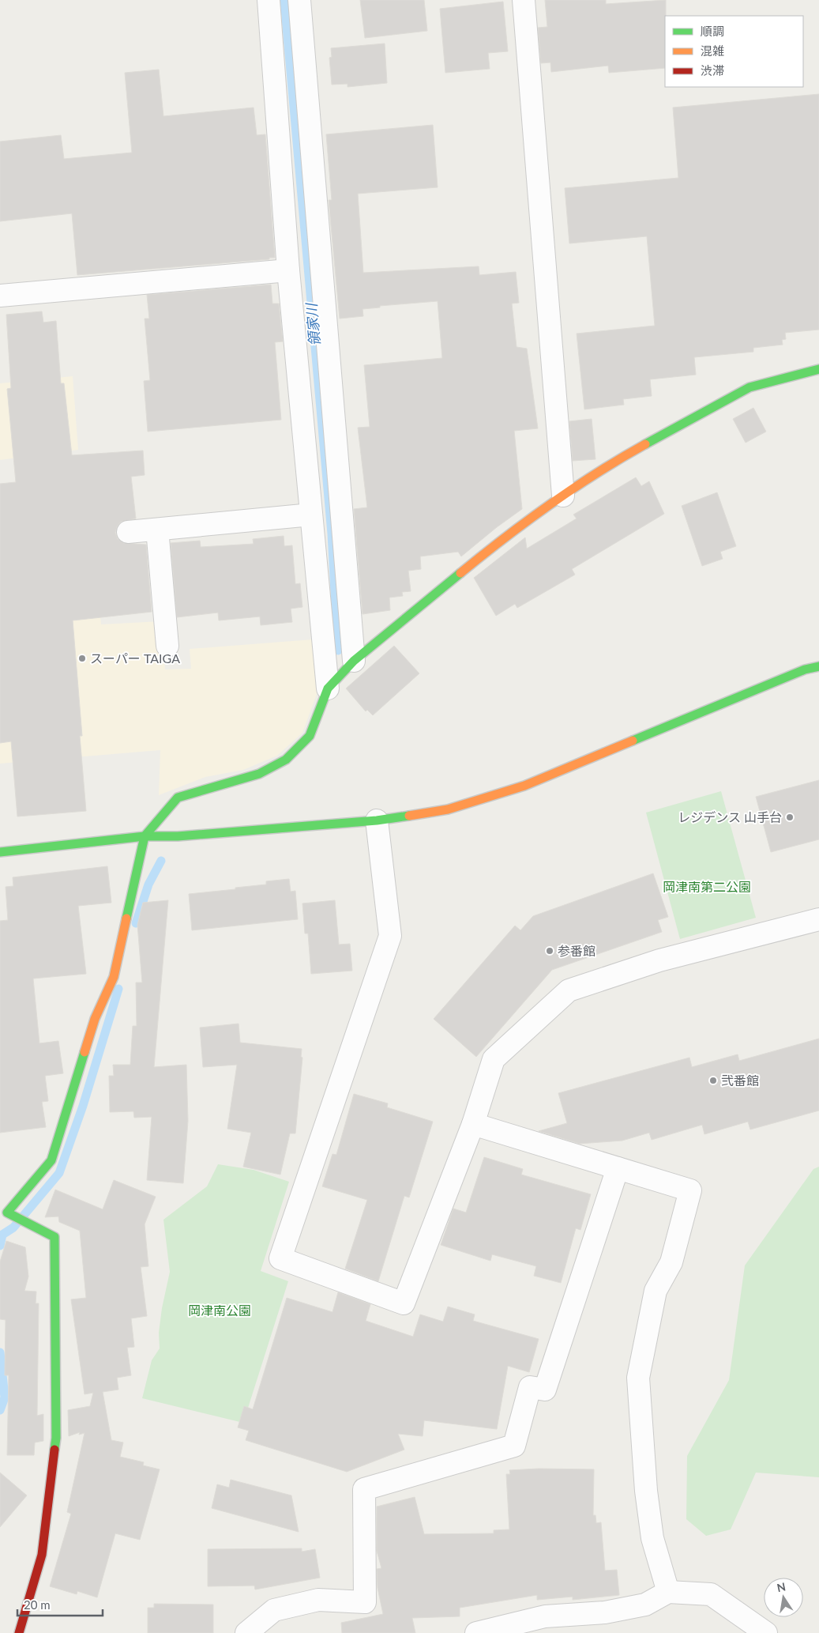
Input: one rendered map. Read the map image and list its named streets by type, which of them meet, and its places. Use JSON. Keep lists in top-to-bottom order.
{
  "water": ["領家川"],
  "parks": ["岡津南第二公園", "岡津南公園"],
  "places": [
    "スーパー TAIGA",
    "レジデンス 山手台",
    "参番館",
    "弐番館"
  ],
  "legend": ["順調", "混雑", "渋滞"],
  "scale_bar": "20 m",
  "north": "top"
}
